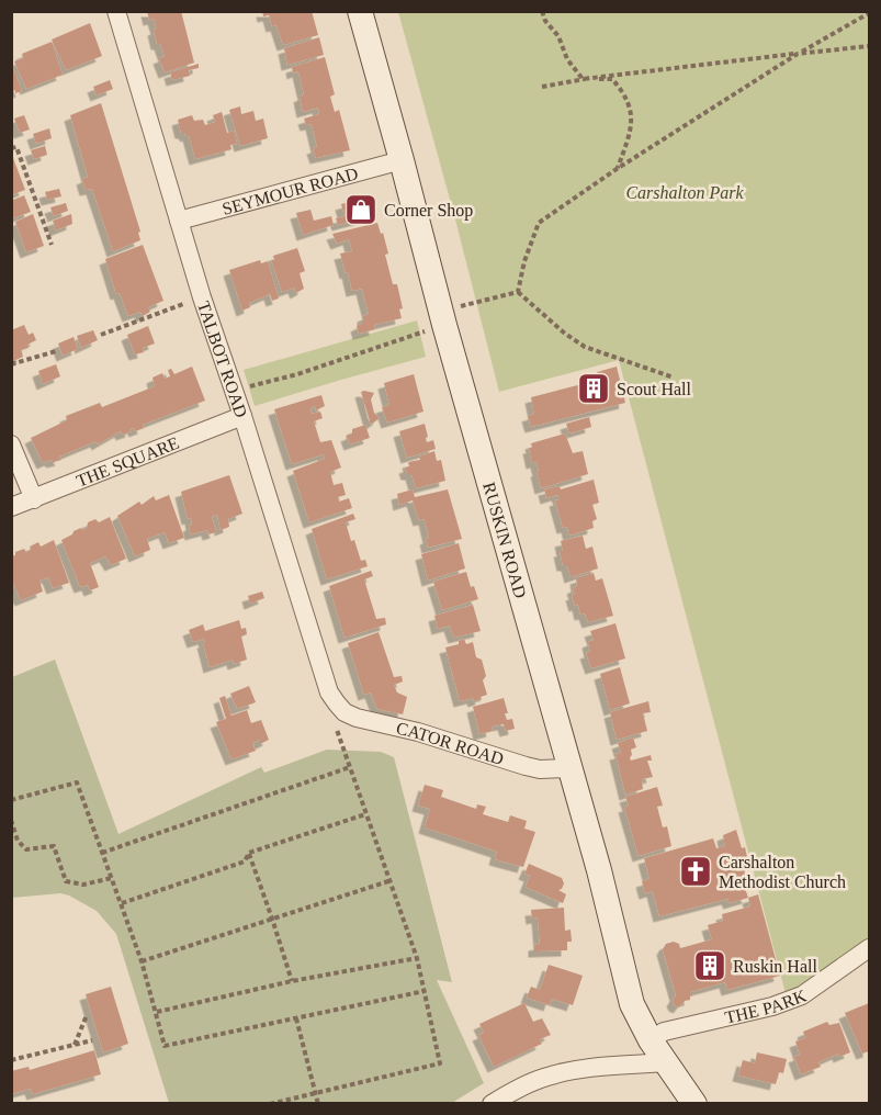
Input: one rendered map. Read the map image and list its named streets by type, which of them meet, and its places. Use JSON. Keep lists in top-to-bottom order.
{
  "streets": {
    "main road": ["RUSKIN ROAD"],
    "street": [
      "SEYMOUR ROAD",
      "TALBOT ROAD",
      "THE SQUARE",
      "CATOR ROAD",
      "THE PARK"
    ]
  },
  "crossings": [
    ["SEYMOUR ROAD", "TALBOT ROAD"],
    ["SEYMOUR ROAD", "RUSKIN ROAD"],
    ["TALBOT ROAD", "THE SQUARE"],
    ["TALBOT ROAD", "CATOR ROAD"],
    ["RUSKIN ROAD", "CATOR ROAD"],
    ["RUSKIN ROAD", "THE PARK"]
  ],
  "parks": ["Carshalton Park"],
  "places": {
    "shop": ["Corner Shop"],
    "building": ["Scout Hall", "Ruskin Hall"],
    "church": ["Carshalton Methodist Church"]
  }
}
